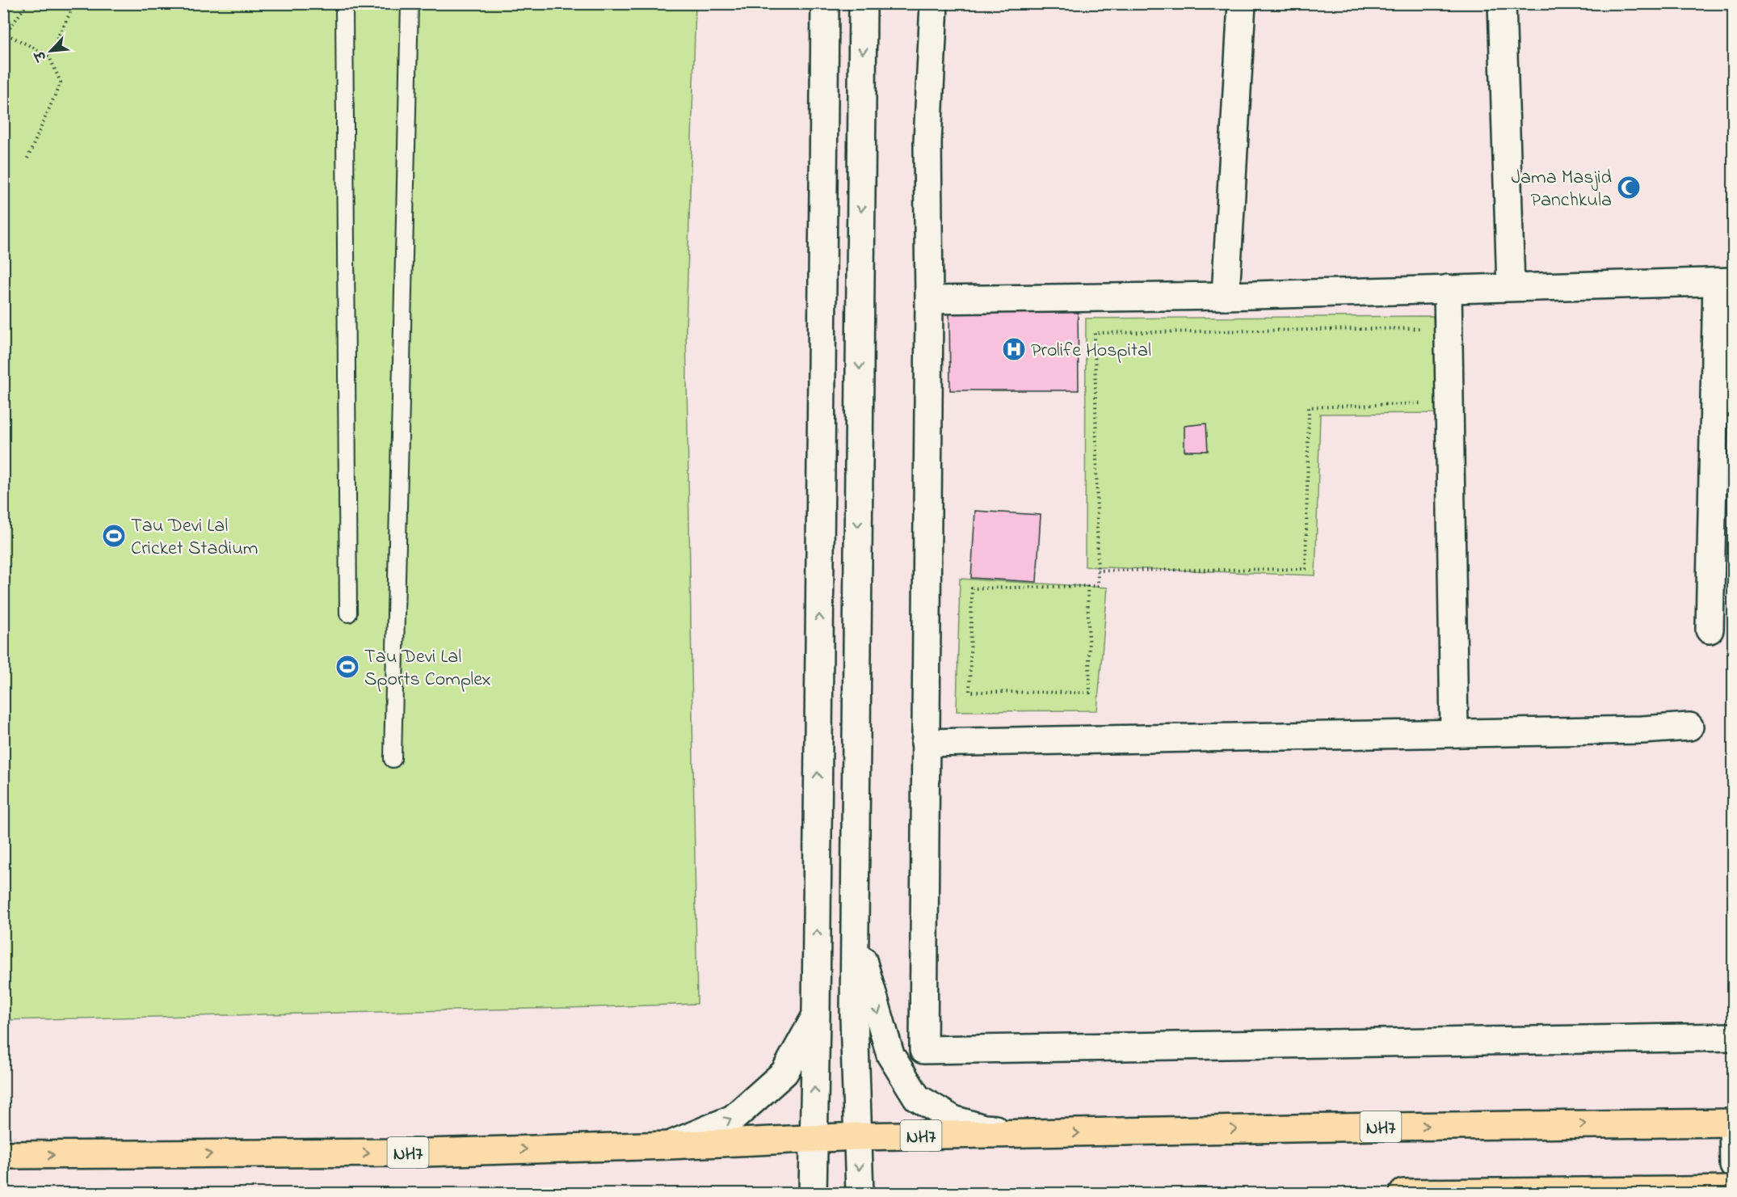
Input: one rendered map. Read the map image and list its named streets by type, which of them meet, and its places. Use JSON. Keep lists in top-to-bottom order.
{
  "streets": {
    "highway": ["NH7"]
  },
  "places": {
    "mosque": ["Jama Masjid Panchkula"],
    "hospital": ["Prolife Hospital"],
    "sports": ["Tau Devi Lal Cricket Stadium", "Tau Devi Lal Sports Complex"]
  },
  "north": "bottom left"
}
